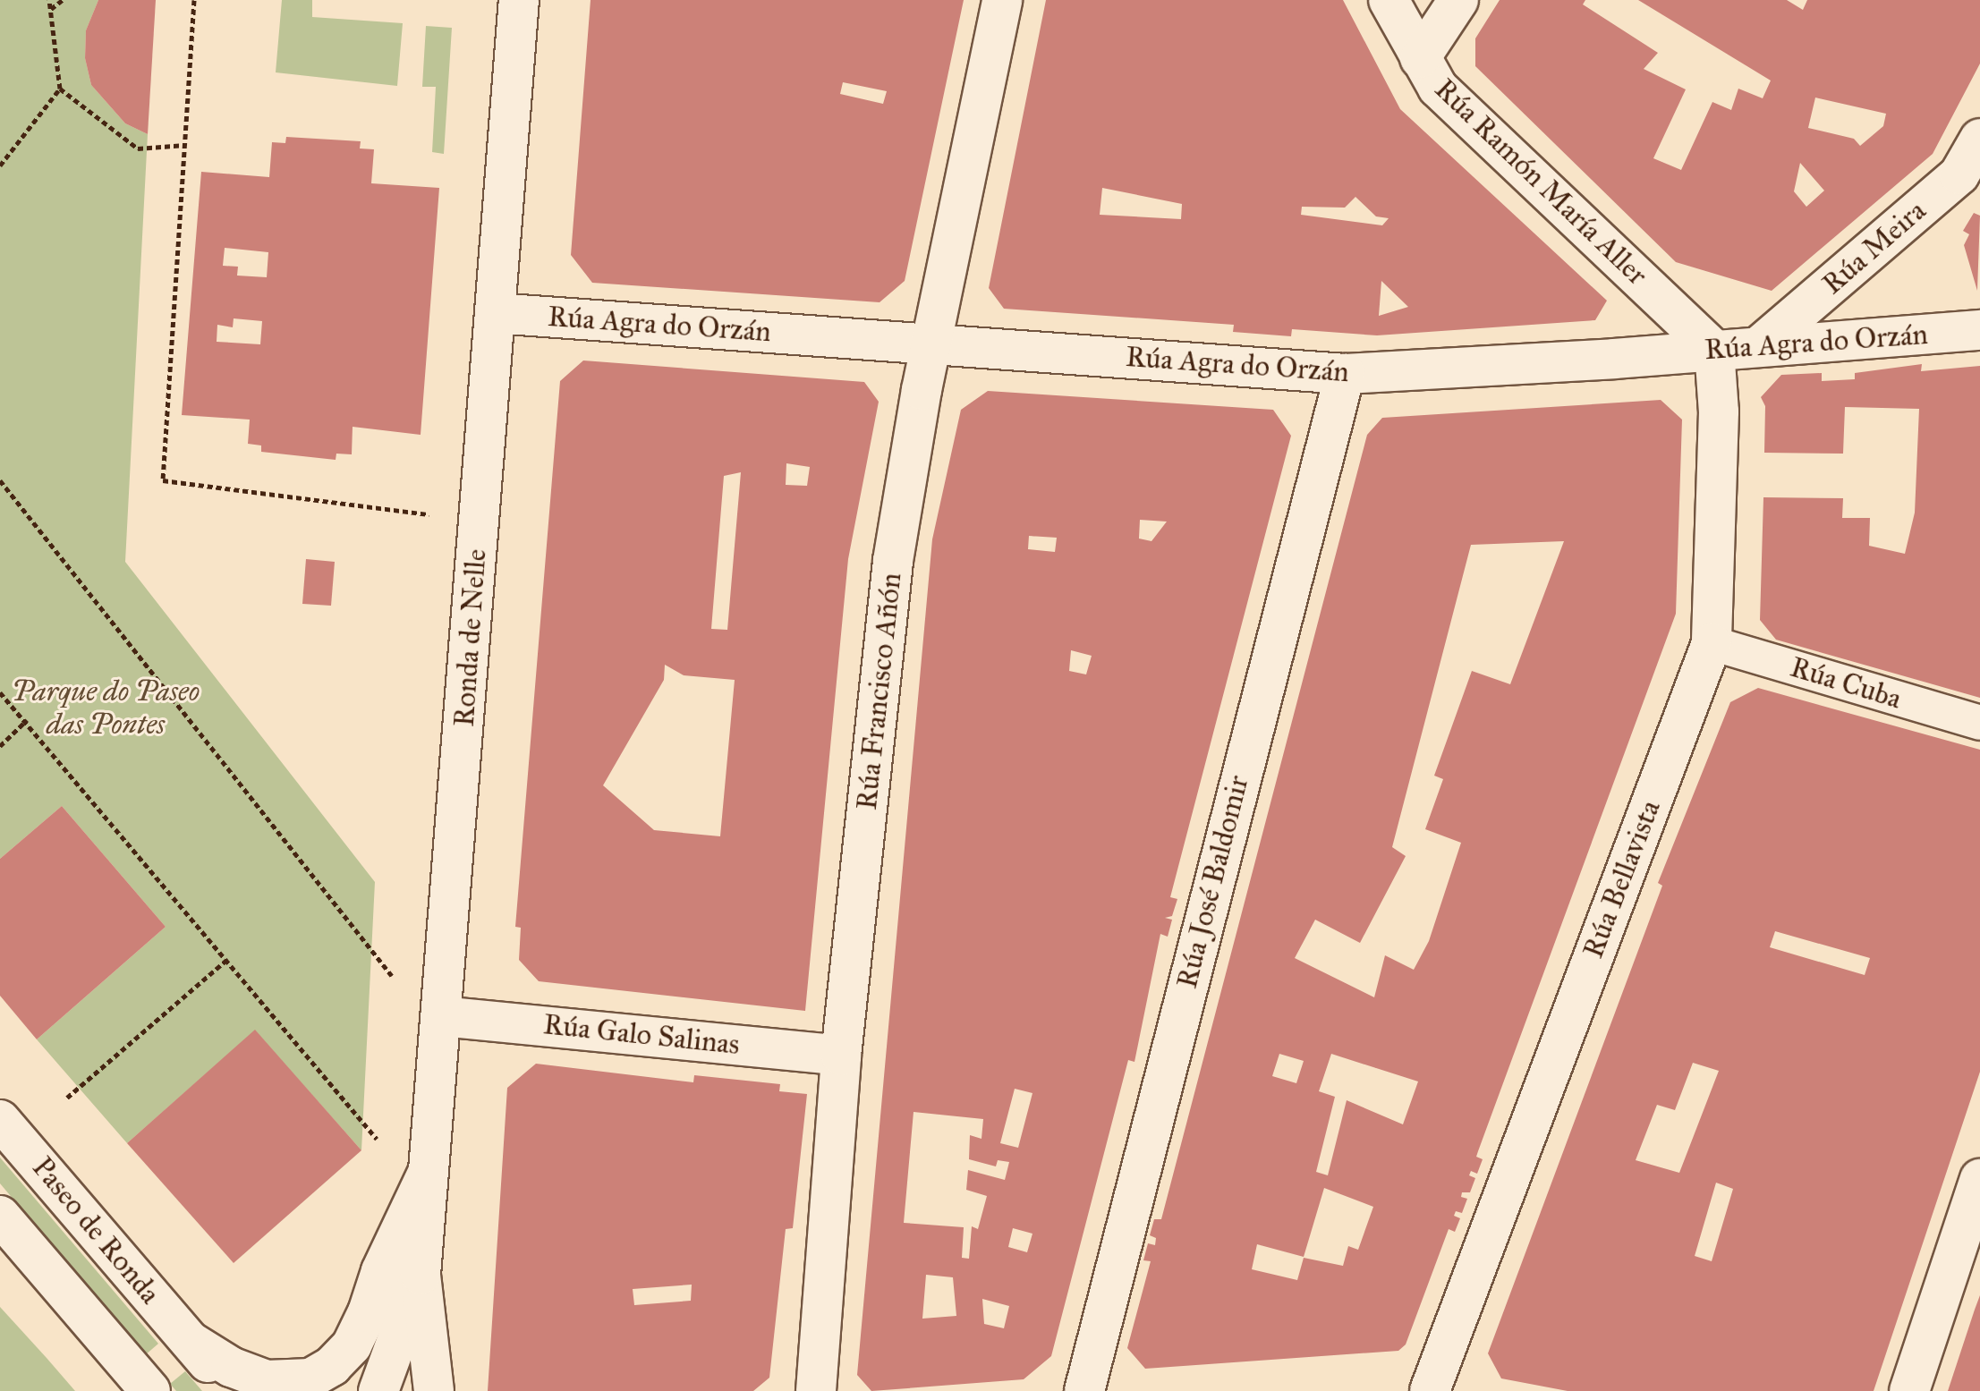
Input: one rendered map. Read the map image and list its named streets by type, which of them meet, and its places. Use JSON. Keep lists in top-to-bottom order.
{
  "streets": {
    "street": [
      "Rúa Ramón María Aller",
      "Rúa Meira",
      "Rúa Agra do Orzán",
      "Ronda de Nelle",
      "Rúa Cuba",
      "Rúa Francisco Añón",
      "Rúa Bellavista",
      "Rúa José Baldomir",
      "Rúa Galo Salinas",
      "Paseo de Ronda"
    ]
  },
  "crossings": [
    ["Rúa Ramón María Aller", "Rúa Agra do Orzán"],
    ["Rúa Ramón María Aller", "Rúa Bellavista"],
    ["Rúa Meira", "Rúa Agra do Orzán"],
    ["Rúa Agra do Orzán", "Ronda de Nelle"],
    ["Rúa Agra do Orzán", "Rúa Francisco Añón"],
    ["Rúa Agra do Orzán", "Rúa Bellavista"],
    ["Rúa Agra do Orzán", "Rúa José Baldomir"],
    ["Ronda de Nelle", "Rúa Galo Salinas"],
    ["Ronda de Nelle", "Paseo de Ronda"],
    ["Rúa Cuba", "Rúa Bellavista"],
    ["Rúa Francisco Añón", "Rúa Galo Salinas"]
  ],
  "parks": ["Parque do Paseo das Pontes"]
}
